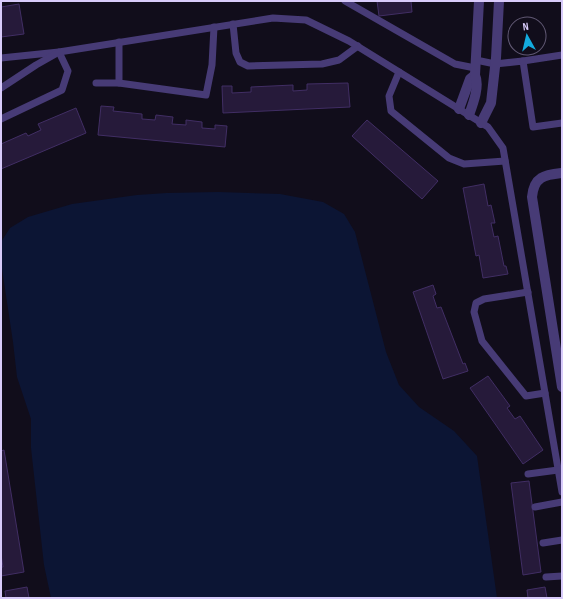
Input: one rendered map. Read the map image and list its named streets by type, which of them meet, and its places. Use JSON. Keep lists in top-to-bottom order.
{
  "north": "top"
}
